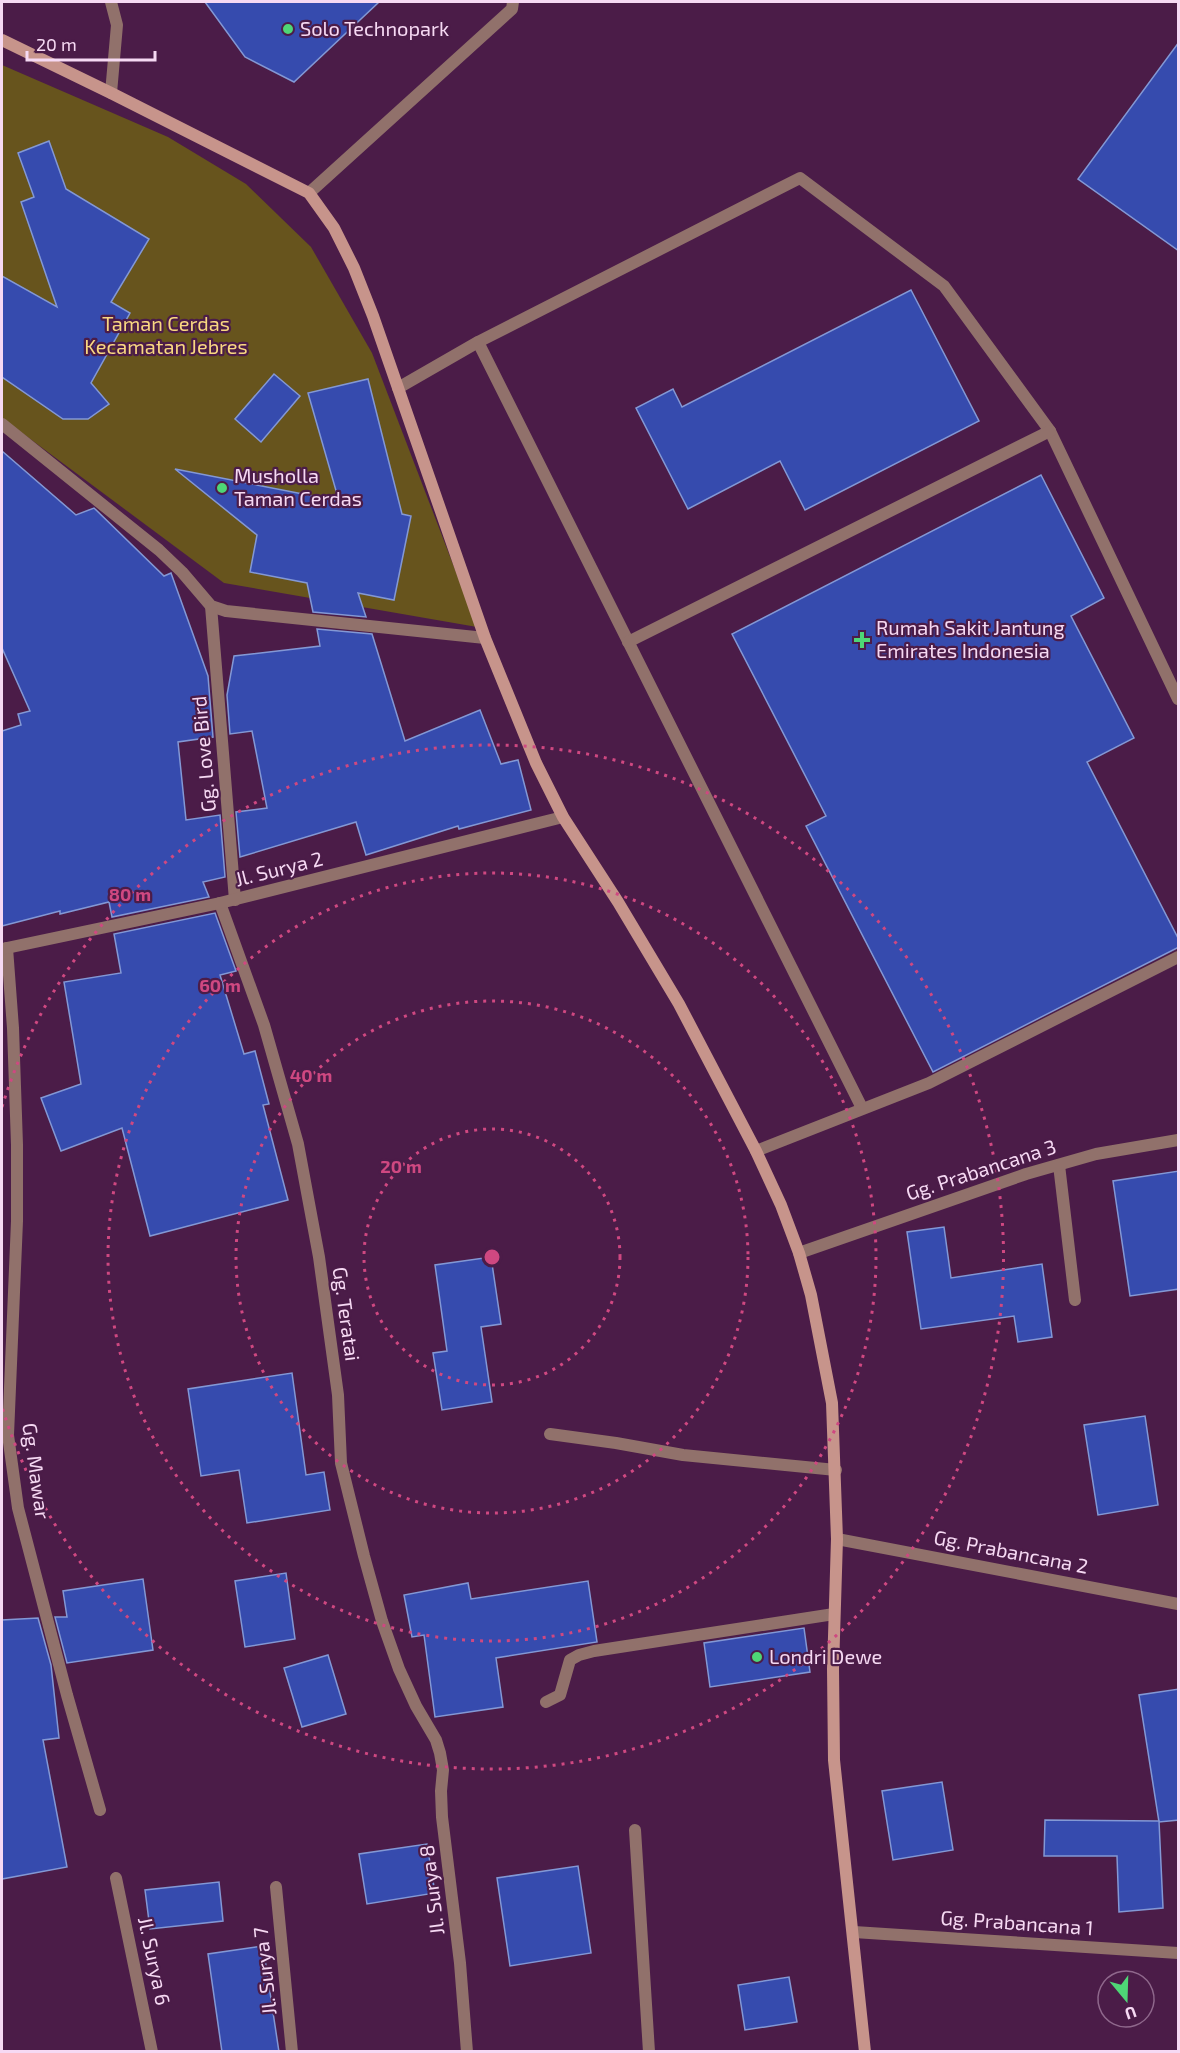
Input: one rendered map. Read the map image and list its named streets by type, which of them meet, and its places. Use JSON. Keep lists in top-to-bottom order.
{
  "streets": {
    "street": [
      "Gg. Love Bird",
      "Jl. Surya 2",
      "Gg. Prabancana 3",
      "Gg. Teratai",
      "Gg. Mawar",
      "Gg. Prabancana 2",
      "Jl. Surya 8",
      "Gg. Prabancana 1",
      "Jl. Surya 6",
      "Jl. Surya 7"
    ]
  },
  "crossings": [
    ["Gg. Love Bird", "Jl. Surya 2"],
    ["Jl. Surya 2", "Gg. Teratai"],
    ["Jl. Surya 2", "Gg. Mawar"],
    ["Gg. Teratai", "Jl. Surya 8"]
  ],
  "parks": ["Taman Cerdas Kecamatan Jebres"],
  "places": {
    "other": ["Solo Technopark", "Musholla Taman Cerdas", "Londri Dewe"],
    "health": ["Rumah Sakit Jantung Emirates Indonesia"]
  },
  "scale_bar": "20 m",
  "north": "bottom",
  "rings": [
    "80 m",
    "60 m",
    "40 m",
    "20 m"
  ]
}
